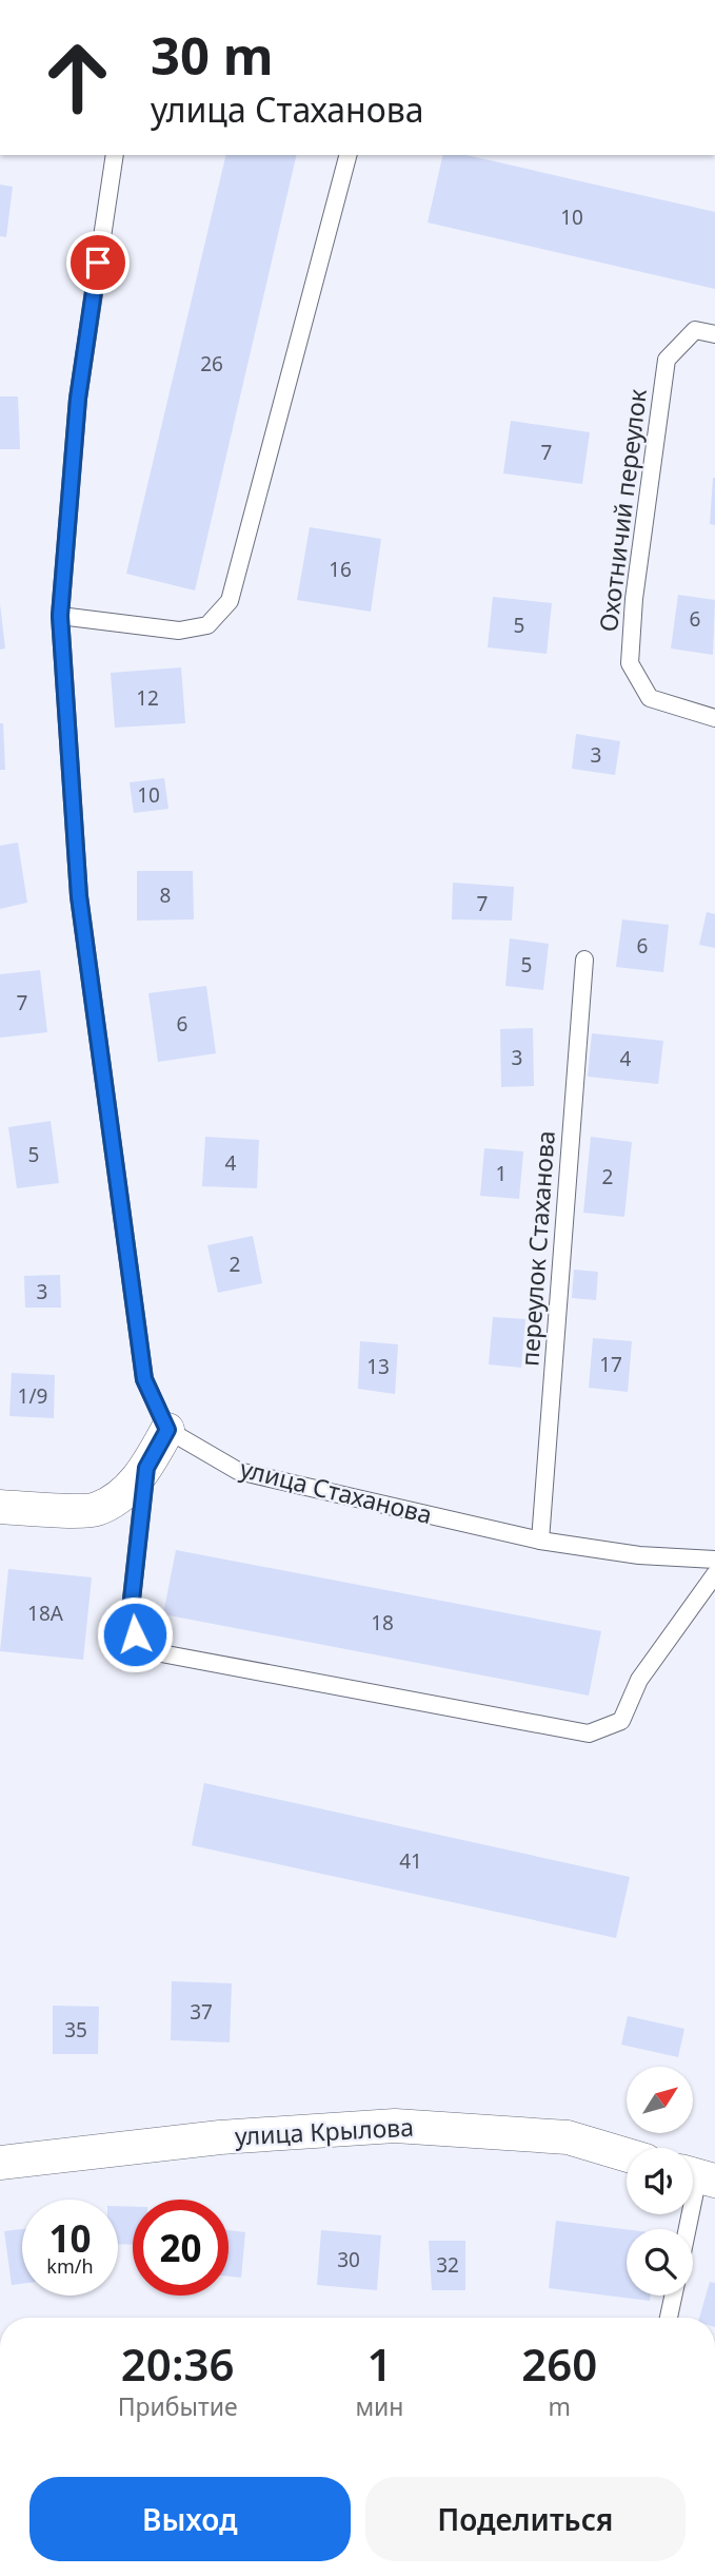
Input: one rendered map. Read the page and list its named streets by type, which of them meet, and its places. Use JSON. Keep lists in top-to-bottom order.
{
  "streets": {
    "street": ["улица Крылова"],
    "lane": ["Охотничий переулок", "переулок Стаханова", "улица Стаханова"]
  },
  "crossings": [
    ["переулок Стаханова", "улица Стаханова"]
  ],
  "house_numbers": [
    "10",
    "26",
    "7",
    "16",
    "6",
    "5",
    "12",
    "3",
    "10",
    "8",
    "7",
    "6",
    "5",
    "7",
    "6",
    "3",
    "4",
    "5",
    "4",
    "1",
    "2",
    "2",
    "3",
    "17",
    "13",
    "1/9",
    "18А",
    "18",
    "41",
    "37",
    "35",
    "30",
    "32"
  ],
  "north": "top right",
  "page": {
    "turn": ["30 m", "улица Стаханова"],
    "speed": "10 km/h",
    "limit": "20",
    "eta": [
      "20:36",
      "Прибытие",
      "1",
      "мин",
      "260",
      "m"
    ],
    "buttons": ["Выход", "Поделиться"]
  }
}
